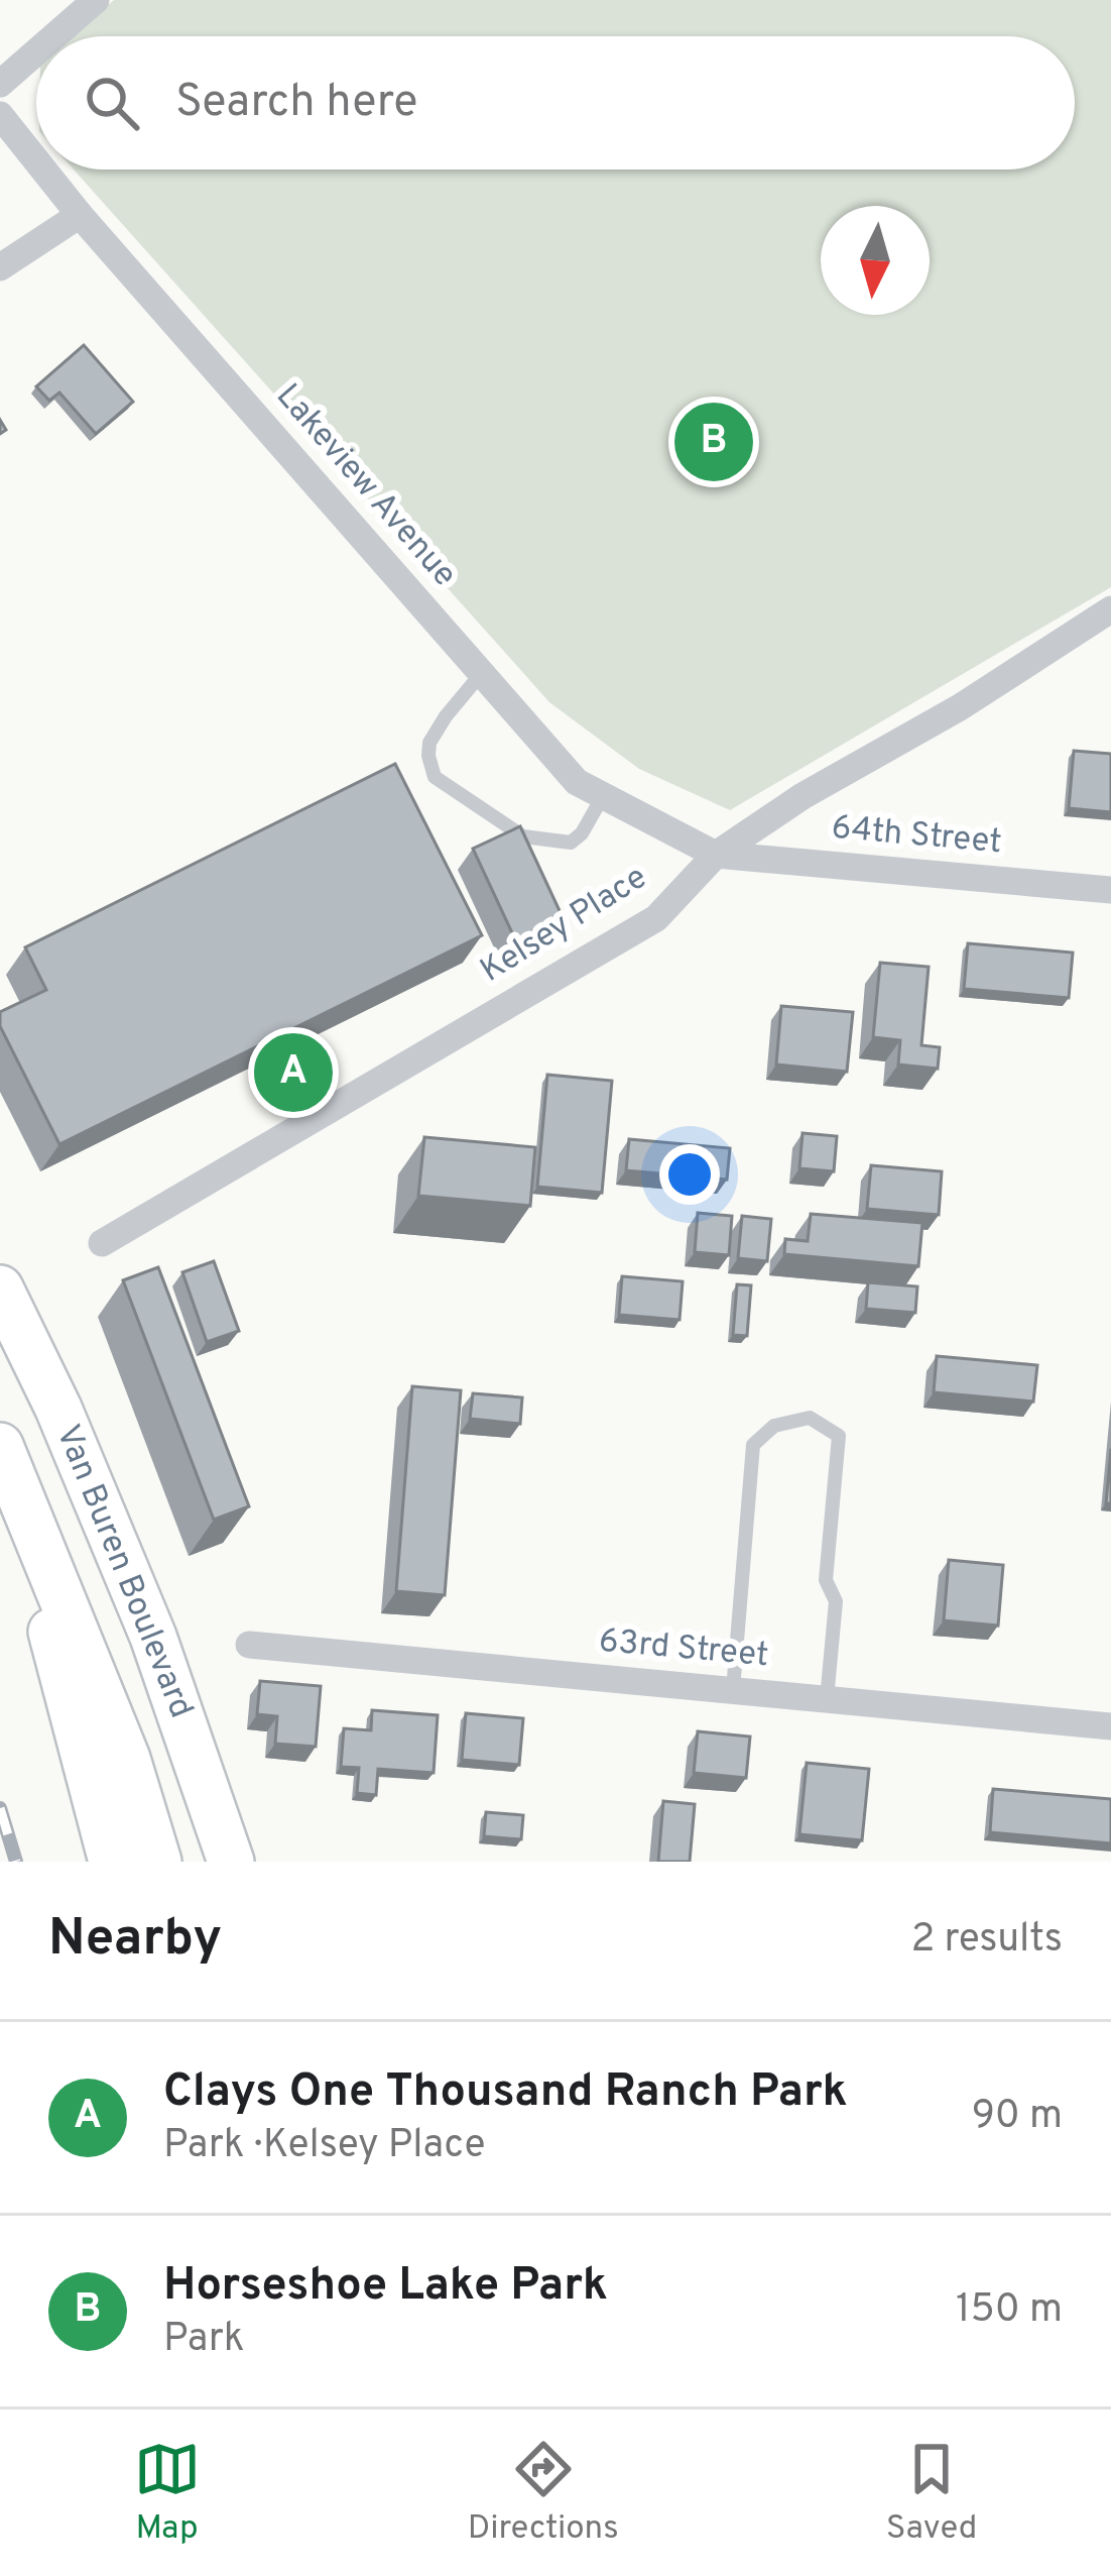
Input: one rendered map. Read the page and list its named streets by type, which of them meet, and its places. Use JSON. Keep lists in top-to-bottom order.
{
  "streets": {
    "main road": ["Van Buren Boulevard"],
    "street": [
      "Lakeview Avenue",
      "64th Street",
      "Kelsey Place",
      "63rd Street"
    ]
  },
  "crossings": [
    ["Lakeview Avenue", "64th Street"],
    ["Lakeview Avenue", "Kelsey Place"],
    ["64th Street", "Kelsey Place"]
  ],
  "north": "bottom",
  "page": {
    "search": "Search here",
    "pins": ["B", "A"],
    "heading": ["Nearby", "2 results"],
    "list": [
      {
        "mark": "A",
        "name": "Clays One Thousand Ranch Park",
        "note": "Park · Kelsey Place",
        "value": "90 m"
      },
      {
        "mark": "B",
        "name": "Horseshoe Lake Park",
        "note": "Park",
        "value": "150 m"
      }
    ],
    "nav": ["Map", "Directions", "Saved"]
  }
}
